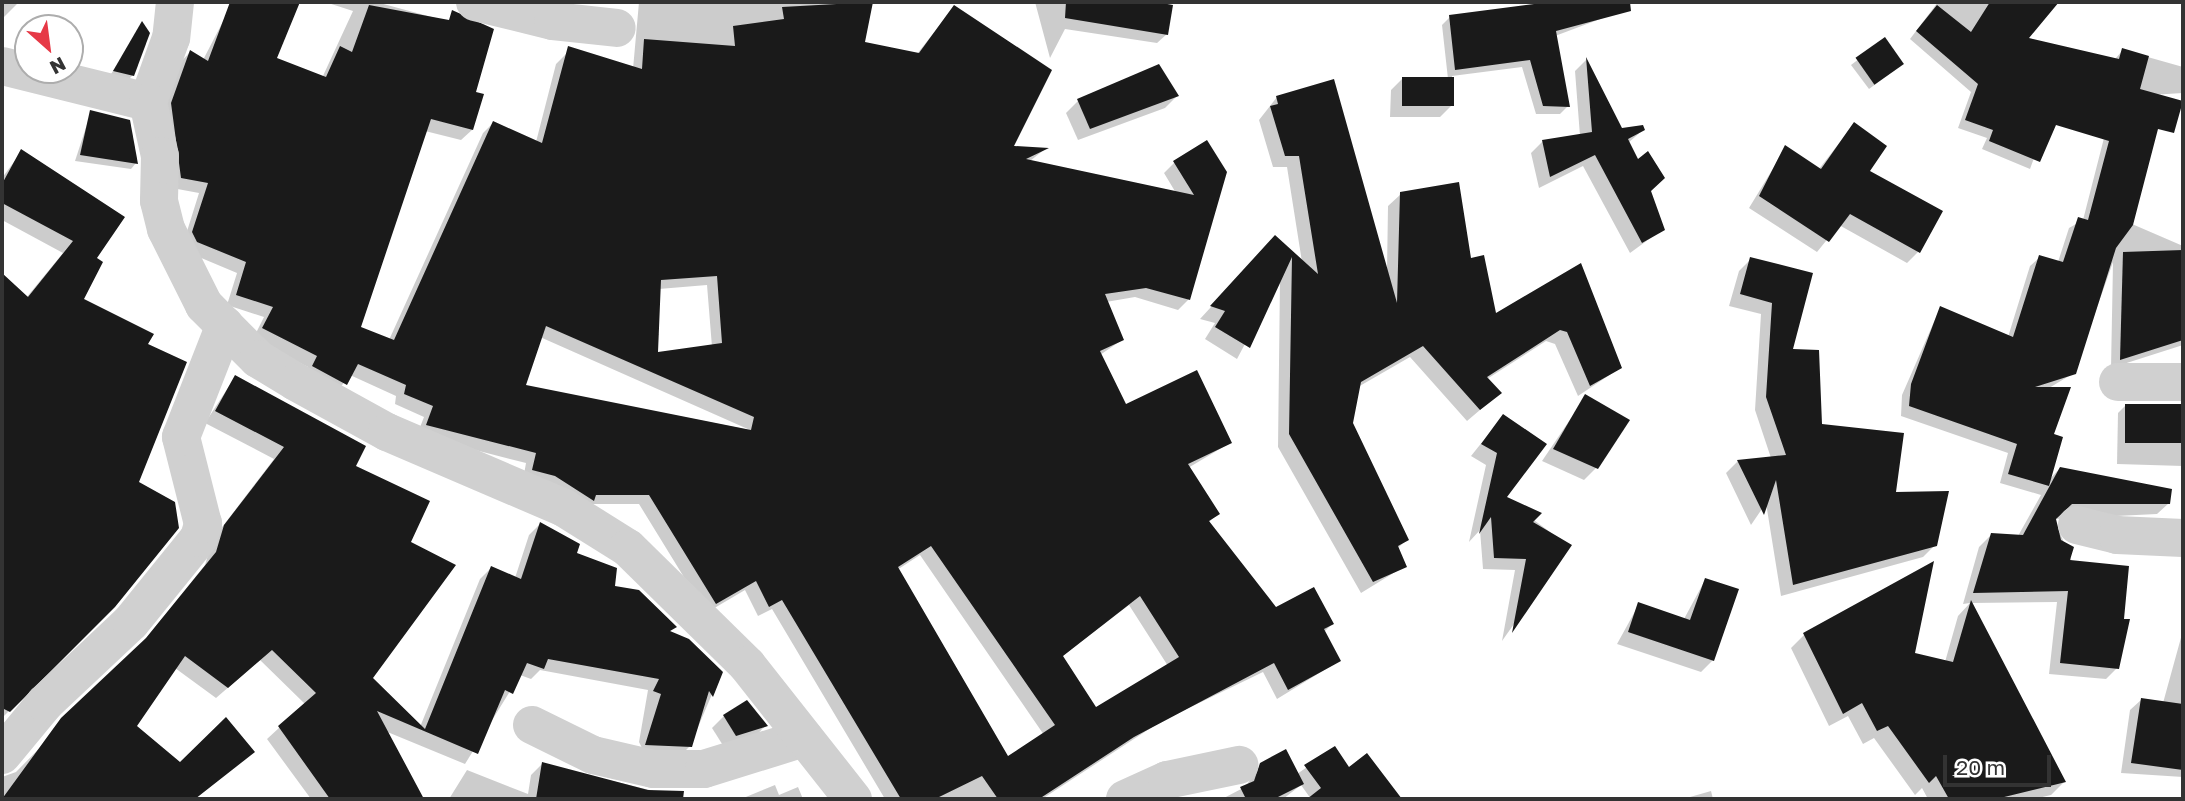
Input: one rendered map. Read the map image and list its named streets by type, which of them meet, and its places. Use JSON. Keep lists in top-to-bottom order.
{
  "scale_bar": "20 m",
  "north": "bottom right"
}
